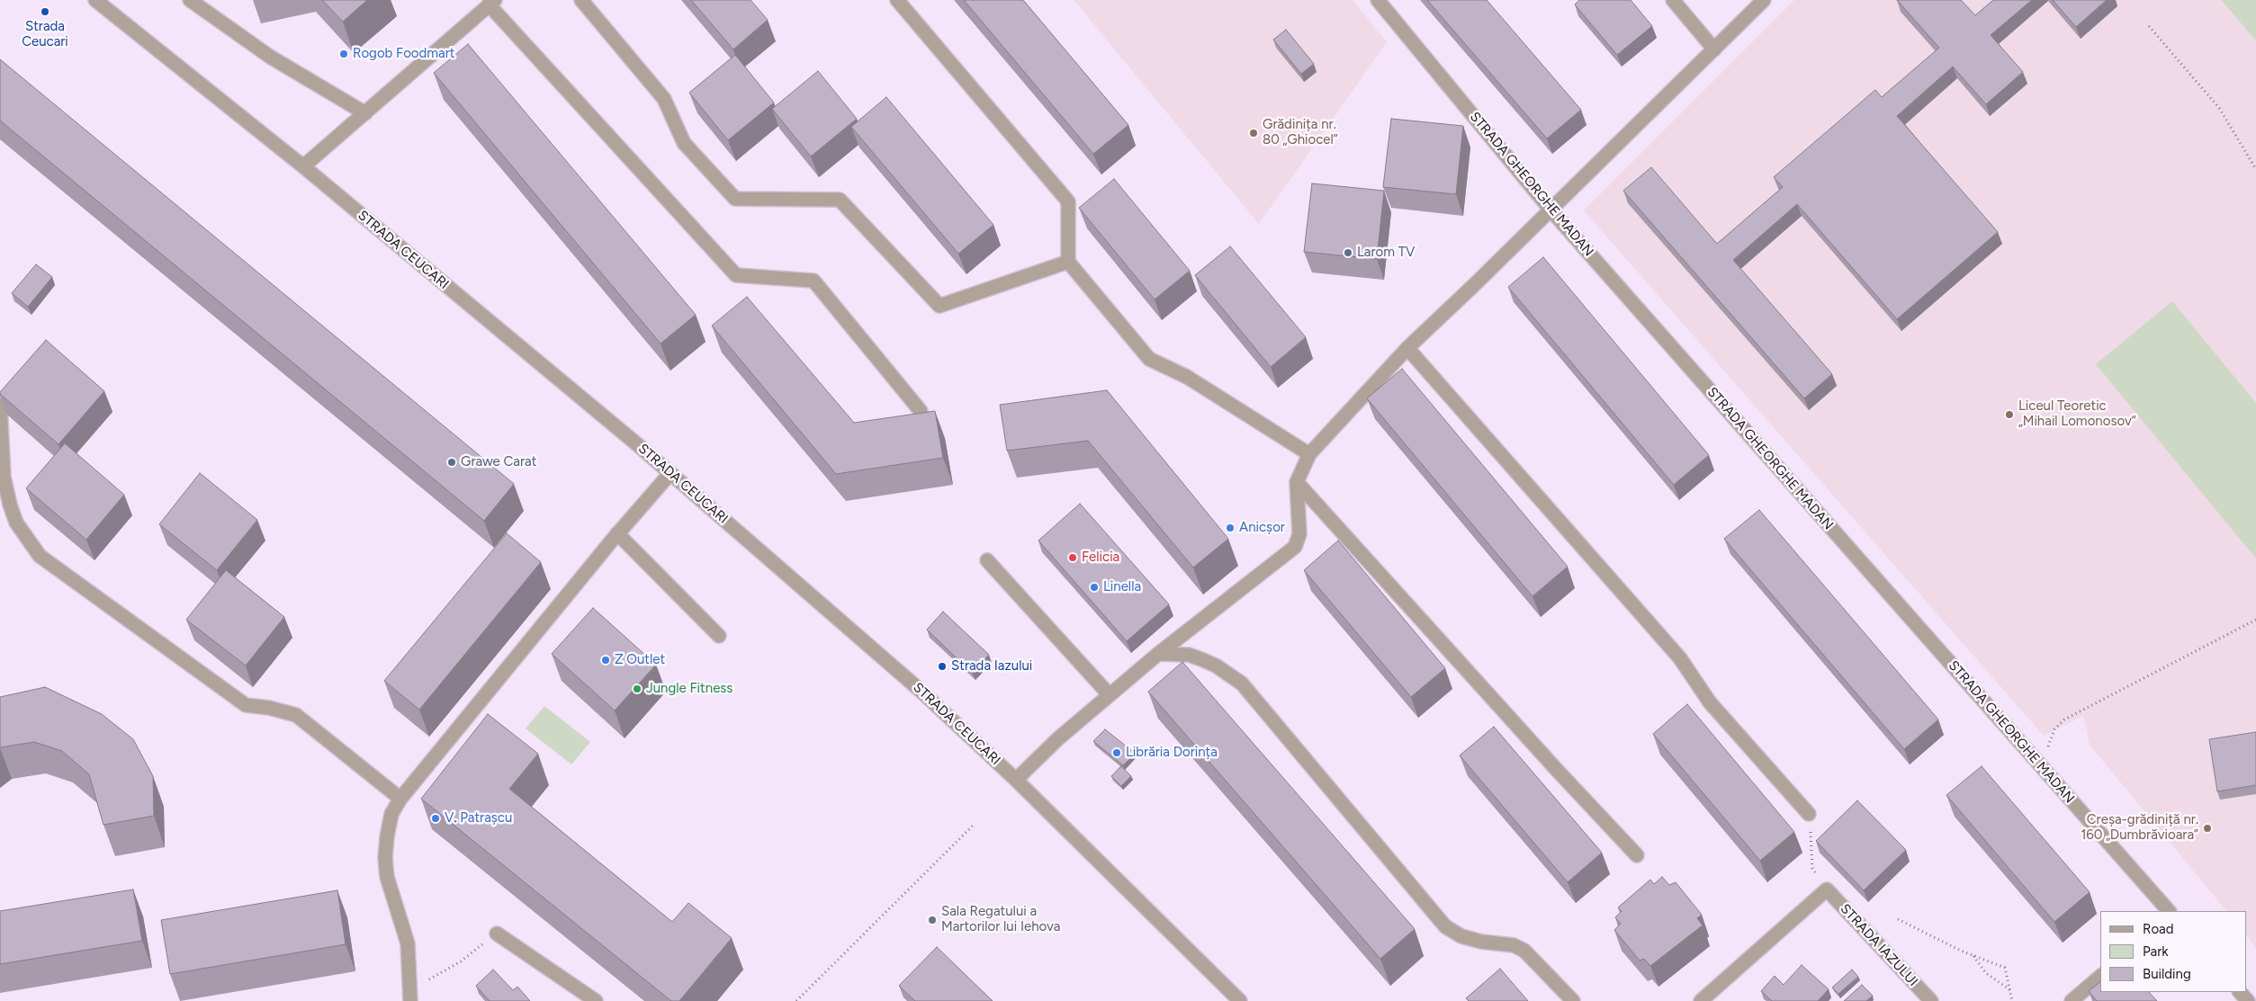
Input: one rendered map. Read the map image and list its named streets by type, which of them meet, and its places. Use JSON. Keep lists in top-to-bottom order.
{
  "streets": {
    "street": ["STRADA GHEORGHE MADAN", "STRADA CEUCARI", "STRADA IAZULUI"]
  },
  "places": [
    "Strada Ceucari",
    "Rogob Foodmart",
    "Grădinița nr. 80 „Ghiocel”",
    "Larom TV",
    "Liceul Teoretic „Mihail Lomonosov“",
    "Grawe Carat",
    "Anicșor",
    "Felicia",
    "Linella",
    "Z Outlet",
    "Strada Iazului",
    "Jungle Fitness",
    "Librăria Dorința",
    "V. Patrașcu",
    "Creșa-grădiniță nr. 160 „Dumbrăvioara”",
    "Sala Regatului a Martorilor lui Iehova"
  ],
  "legend": ["Road", "Park", "Building"]
}
